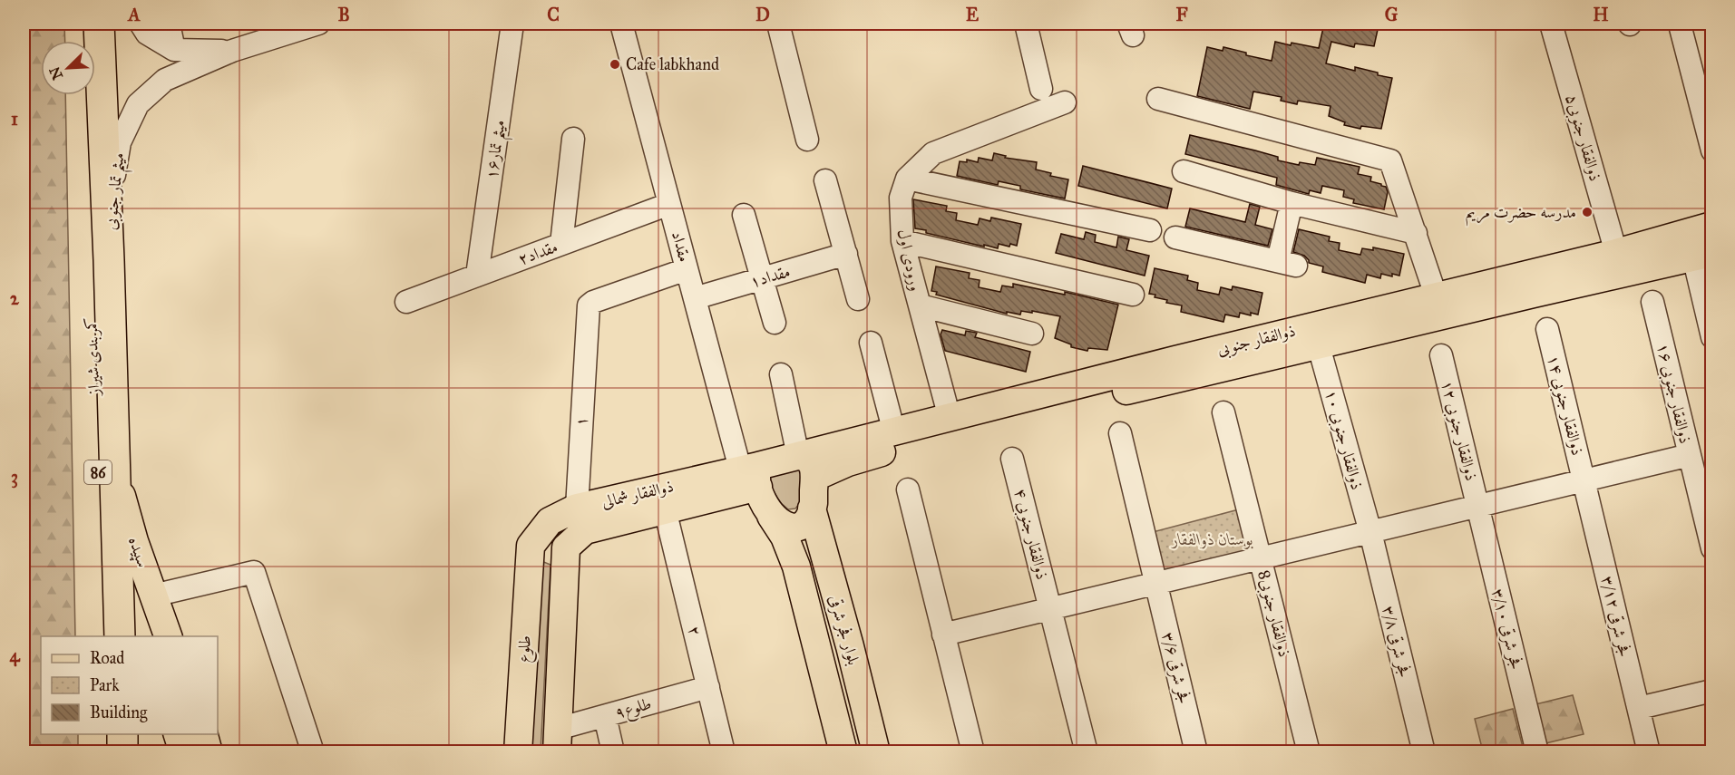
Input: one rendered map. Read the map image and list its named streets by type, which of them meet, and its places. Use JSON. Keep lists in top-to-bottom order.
{
  "streets": {
    "highway": ["کمربندی شیراز", "86"],
    "main road": [
      "ذوالفقار جنوبی",
      "ذوالفقار شمالی",
      "سپیده",
      "بلوار فجر شرقی",
      "طلوع"
    ],
    "street": [
      "ذوالفقار جنوبی۵",
      "میثم تمار۱۶",
      "میثم تمار جنوبی",
      "مقداد",
      "مقداد۲",
      "ورودی اول",
      "مقداد۱",
      "۱۶ ذوالفقار جنوبی",
      "۱۴ ذوالفقار جنوبی",
      "۱",
      "۱۲ ذوالفقار جنوبی",
      "۱۰ ذوالفقار جنوبی",
      "۴ ذوالفقار جنوبی",
      "8ذوالفقار جنوبی",
      "۳/۱۲ فجر شرقی",
      "۳/۱۰ فجر شرقی",
      "۲",
      "۳/۸ فجر شرقی",
      "۳/۶ فجر شرقی",
      "طلوع۹"
    ]
  },
  "crossings": [
    ["ذوالفقار جنوبی۵", "ذوالفقار جنوبی"],
    ["میثم تمار۱۶", "مقداد۲"],
    ["مقداد", "مقداد۲"],
    ["مقداد", "مقداد۱"],
    ["مقداد", "ذوالفقار جنوبی"],
    ["مقداد", "۱"],
    ["مقداد", "ذوالفقار شمالی"],
    ["مقداد", "بلوار فجر شرقی"],
    ["ورودی اول", "ذوالفقار جنوبی"],
    ["ذوالفقار جنوبی", "۱۰ ذوالفقار جنوبی"],
    ["ذوالفقار جنوبی", "ذوالفقار شمالی"],
    ["ذوالفقار جنوبی", "بلوار فجر شرقی"],
    ["۱۴ ذوالفقار جنوبی", "۳/۱۲ فجر شرقی"],
    ["۱", "ذوالفقار شمالی"],
    ["۱۲ ذوالفقار جنوبی", "۳/۱۰ فجر شرقی"],
    ["۱۰ ذوالفقار جنوبی", "۳/۸ فجر شرقی"],
    ["ذوالفقار شمالی", "بلوار فجر شرقی"],
    ["ذوالفقار شمالی", "۲"],
    ["ذوالفقار شمالی", "طلوع"],
    ["۲", "طلوع۹"]
  ],
  "parks": ["بوستان ذوالفقار"],
  "places": ["Cafe labkhand", "مدرسه حضرت مریم"],
  "legend": ["Road", "Park", "Building"],
  "north": "bottom left",
  "grid": {
    "columns": [
      "A",
      "B",
      "C",
      "D",
      "E",
      "F",
      "G",
      "H"
    ],
    "rows": [
      "1",
      "2",
      "3",
      "4"
    ]
  }
}
